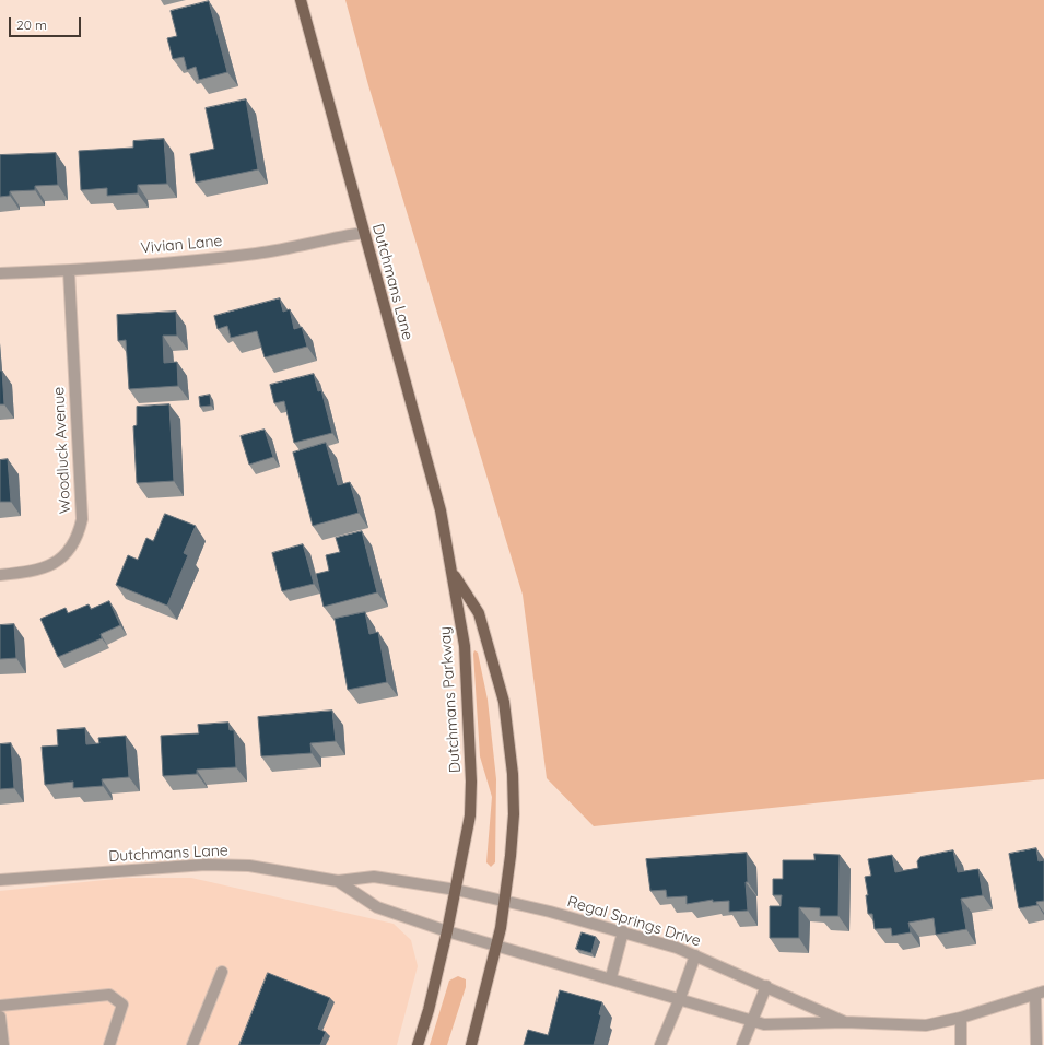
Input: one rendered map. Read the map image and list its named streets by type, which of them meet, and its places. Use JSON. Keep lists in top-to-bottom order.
{
  "streets": {
    "main road": ["Dutchmans Lane", "Dutchmans Parkway"],
    "street": ["Vivian Lane", "Woodluck Avenue", "Regal Springs Drive"]
  },
  "crossings": [
    ["Vivian Lane", "Dutchmans Lane"],
    ["Vivian Lane", "Woodluck Avenue"],
    ["Dutchmans Lane", "Dutchmans Parkway"],
    ["Dutchmans Lane", "Regal Springs Drive"],
    ["Dutchmans Parkway", "Regal Springs Drive"]
  ],
  "scale_bar": "20 m"
}
